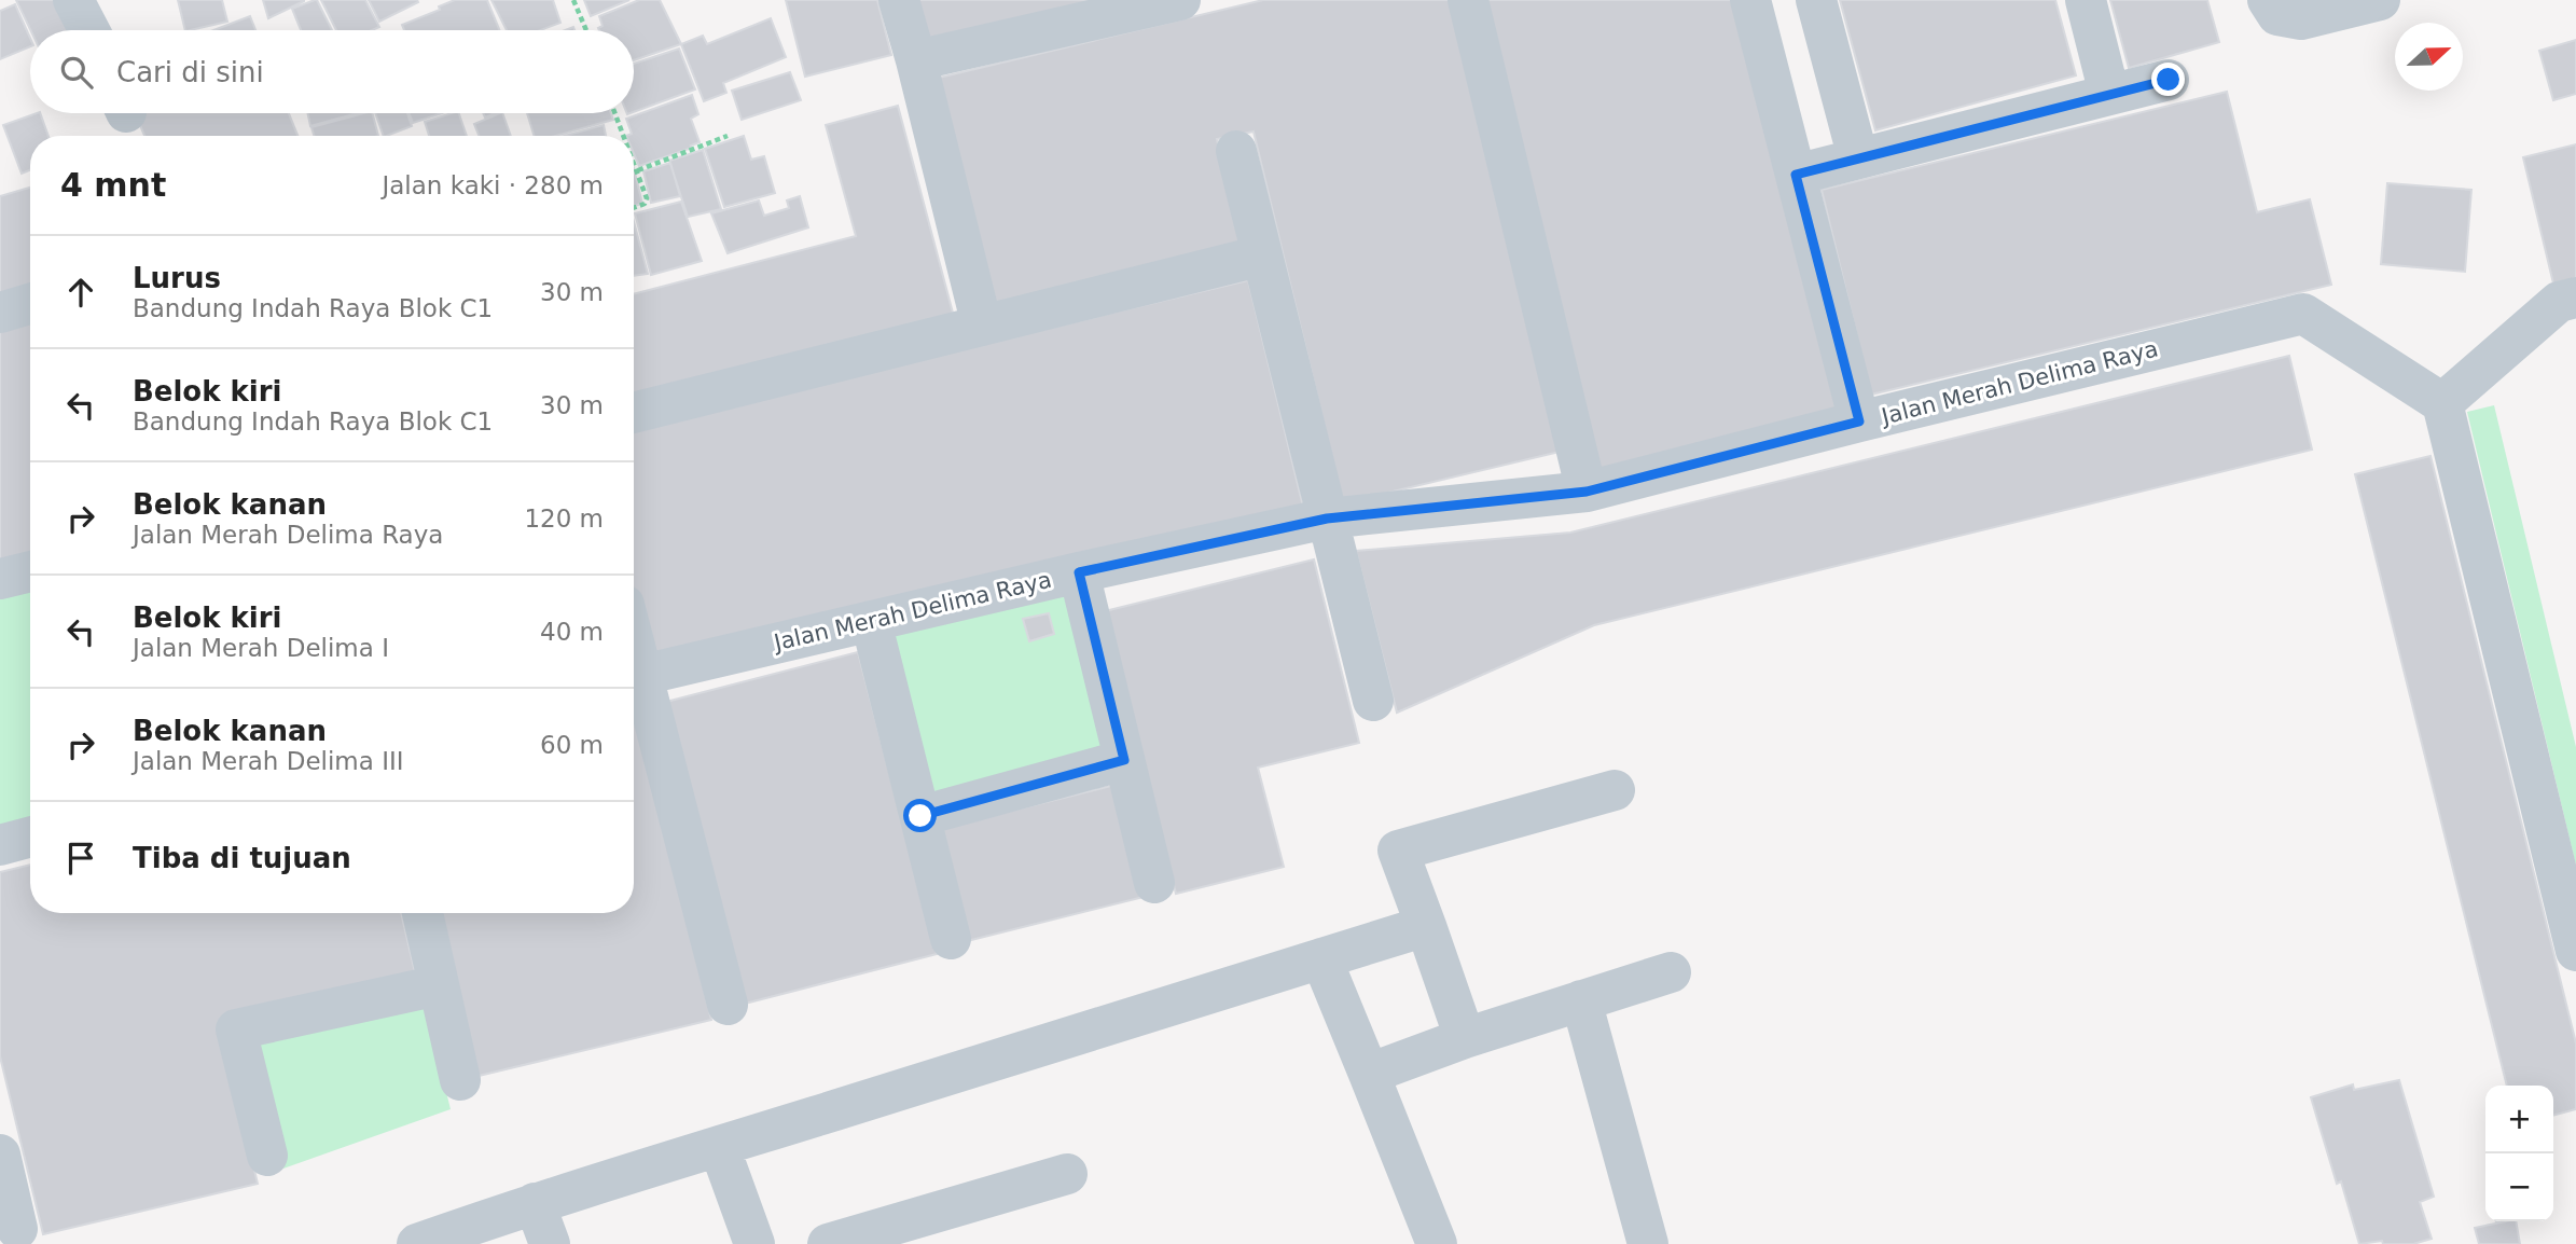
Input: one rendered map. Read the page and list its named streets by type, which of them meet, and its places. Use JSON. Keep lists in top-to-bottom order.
{
  "streets": {
    "street": ["Jalan Merah Delima Raya"]
  },
  "north": "right",
  "page": {
    "search": "Cari di sini",
    "heading": ["4 mnt", "Jalan kaki · 280 m"],
    "list": [
      ["Lurus", "Bandung Indah Raya Blok C1", "30 m"],
      ["Belok kiri", "Bandung Indah Raya Blok C1", "30 m"],
      ["Belok kanan", "Jalan Merah Delima Raya", "120 m"],
      ["Belok kiri", "Jalan Merah Delima I", "40 m"],
      ["Belok kanan", "Jalan Merah Delima III", "60 m"],
      "Tiba di tujuan"
    ],
    "map_buttons": ["+", "−"]
  }
}
